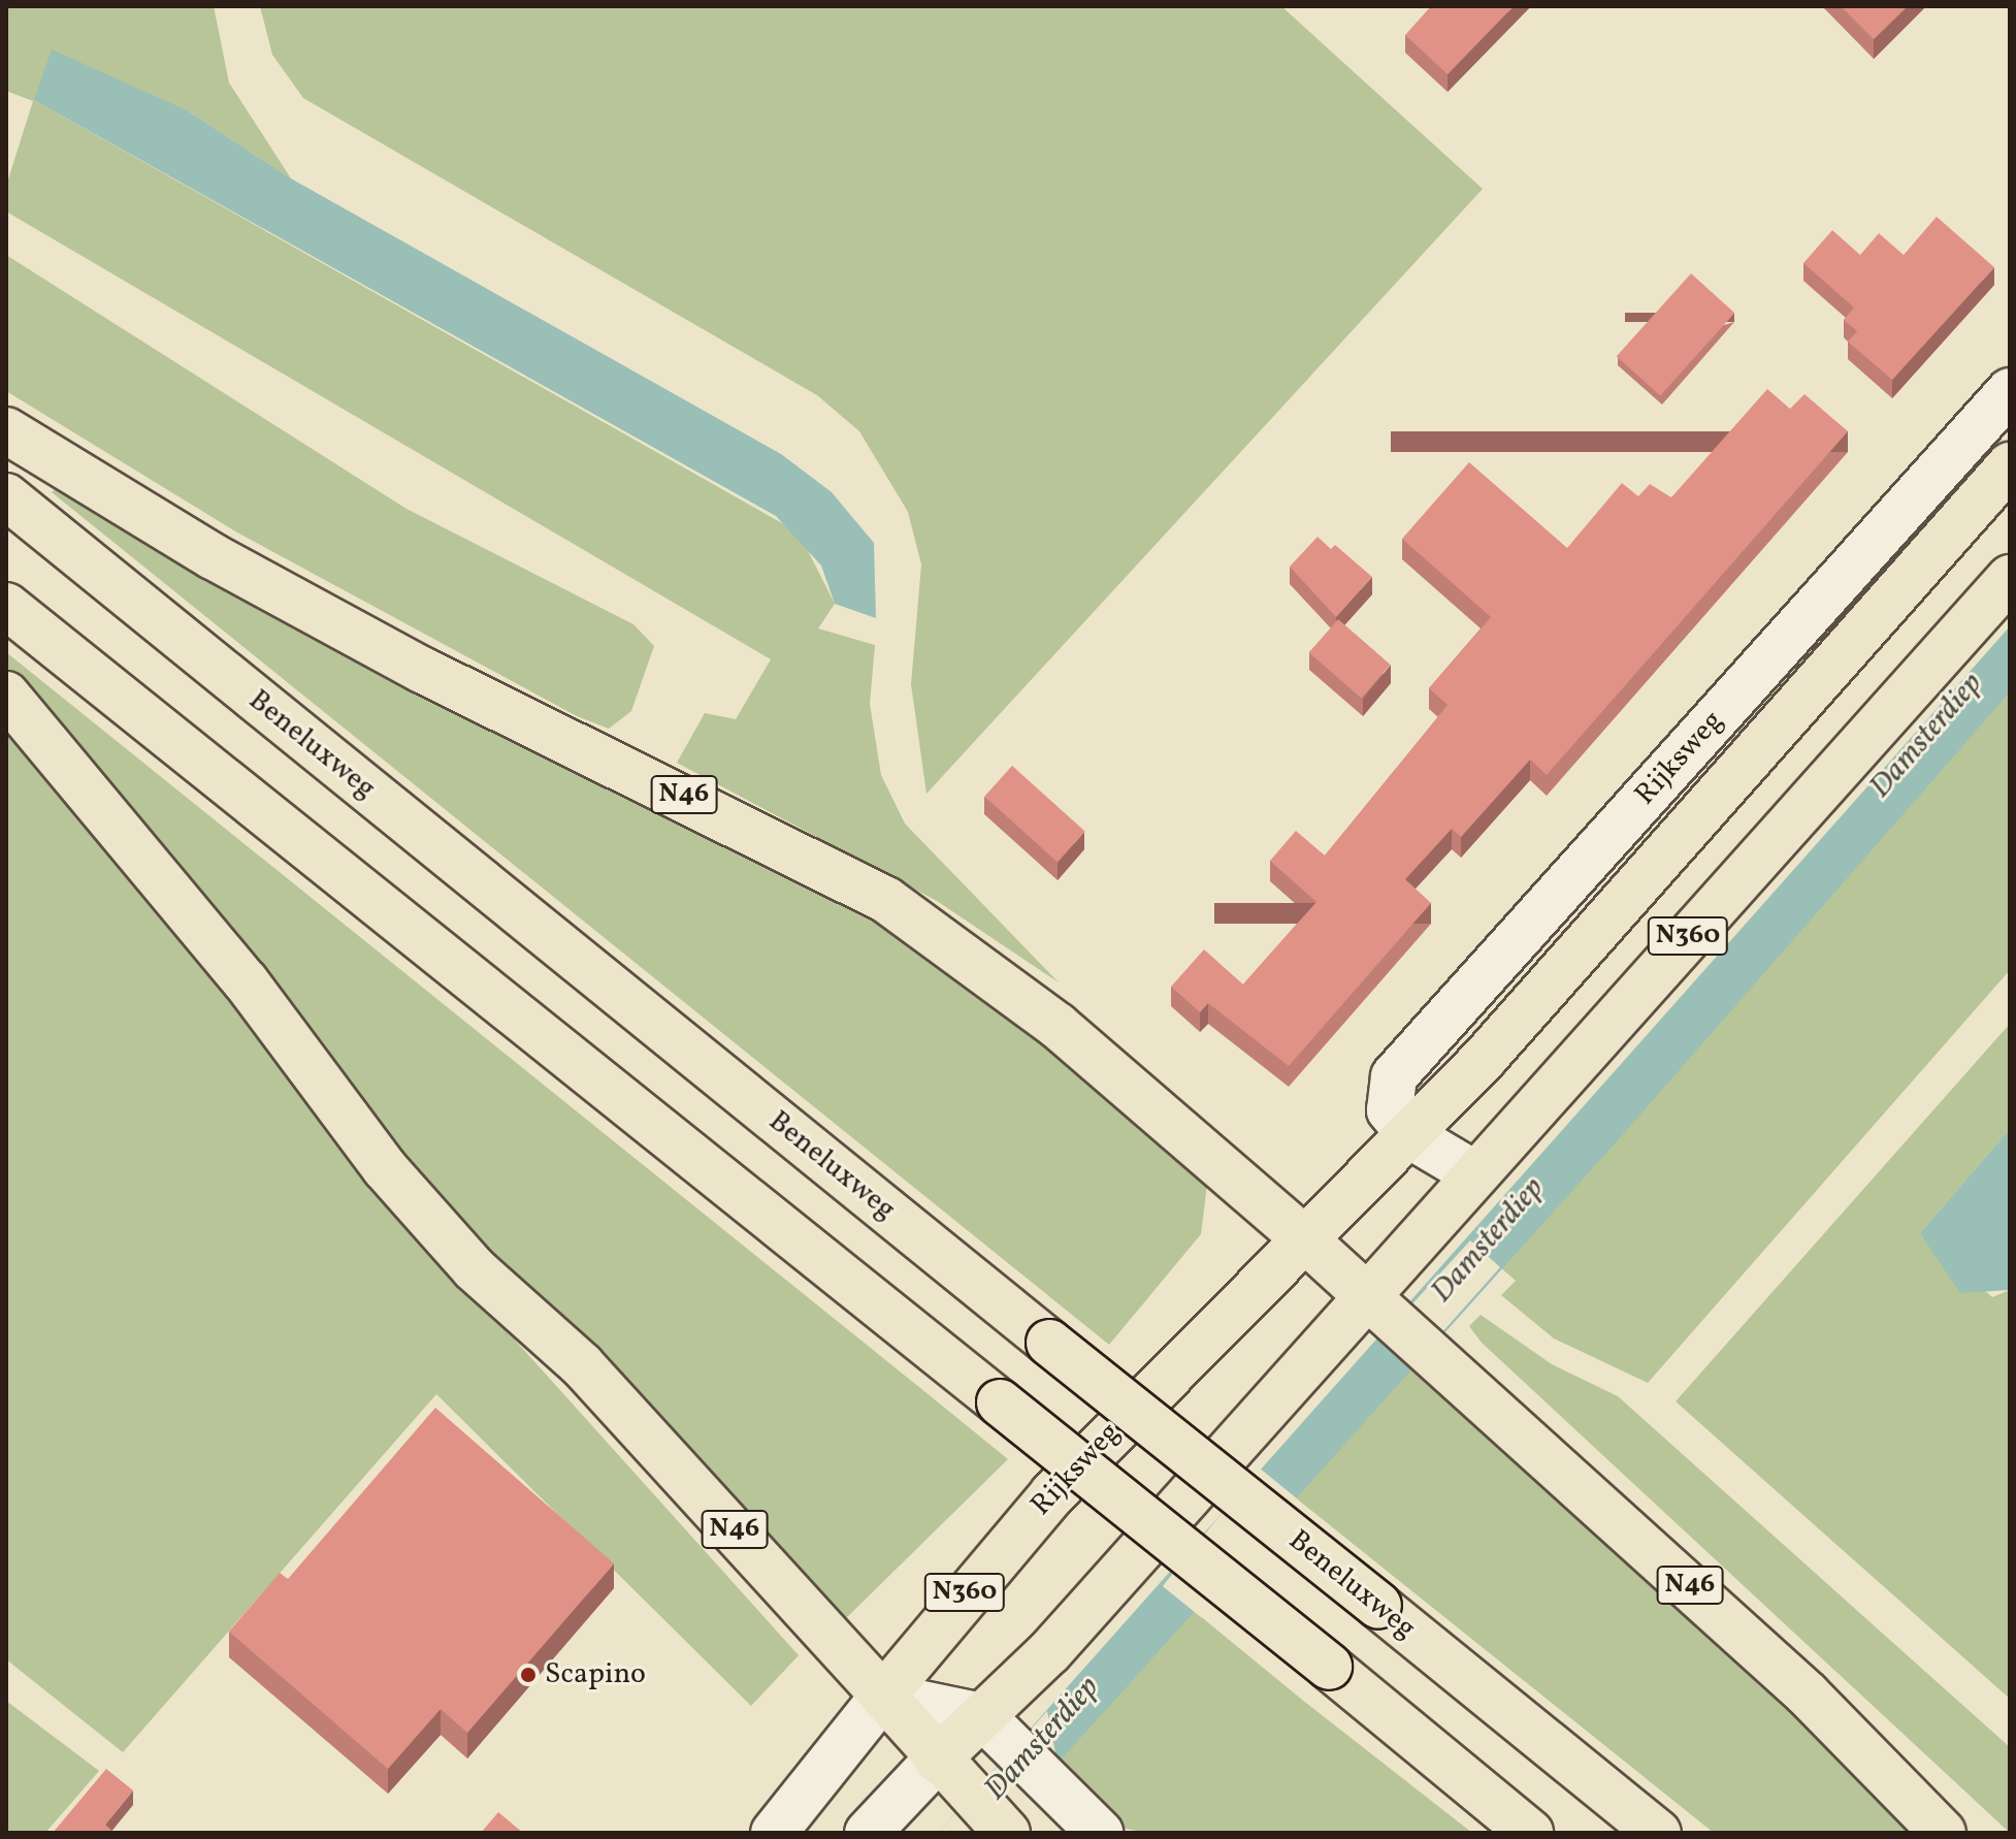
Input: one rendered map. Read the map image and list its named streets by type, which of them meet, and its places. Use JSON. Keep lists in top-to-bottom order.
{
  "streets": {
    "main road": [
      "Beneluxweg",
      "Rijksweg",
      "N46",
      "N360"
    ]
  },
  "crossings": [
    ["Rijksweg", "N46"],
    ["N46", "N360"]
  ],
  "water": ["Damsterdiep"],
  "places": ["Scapino"]
}
